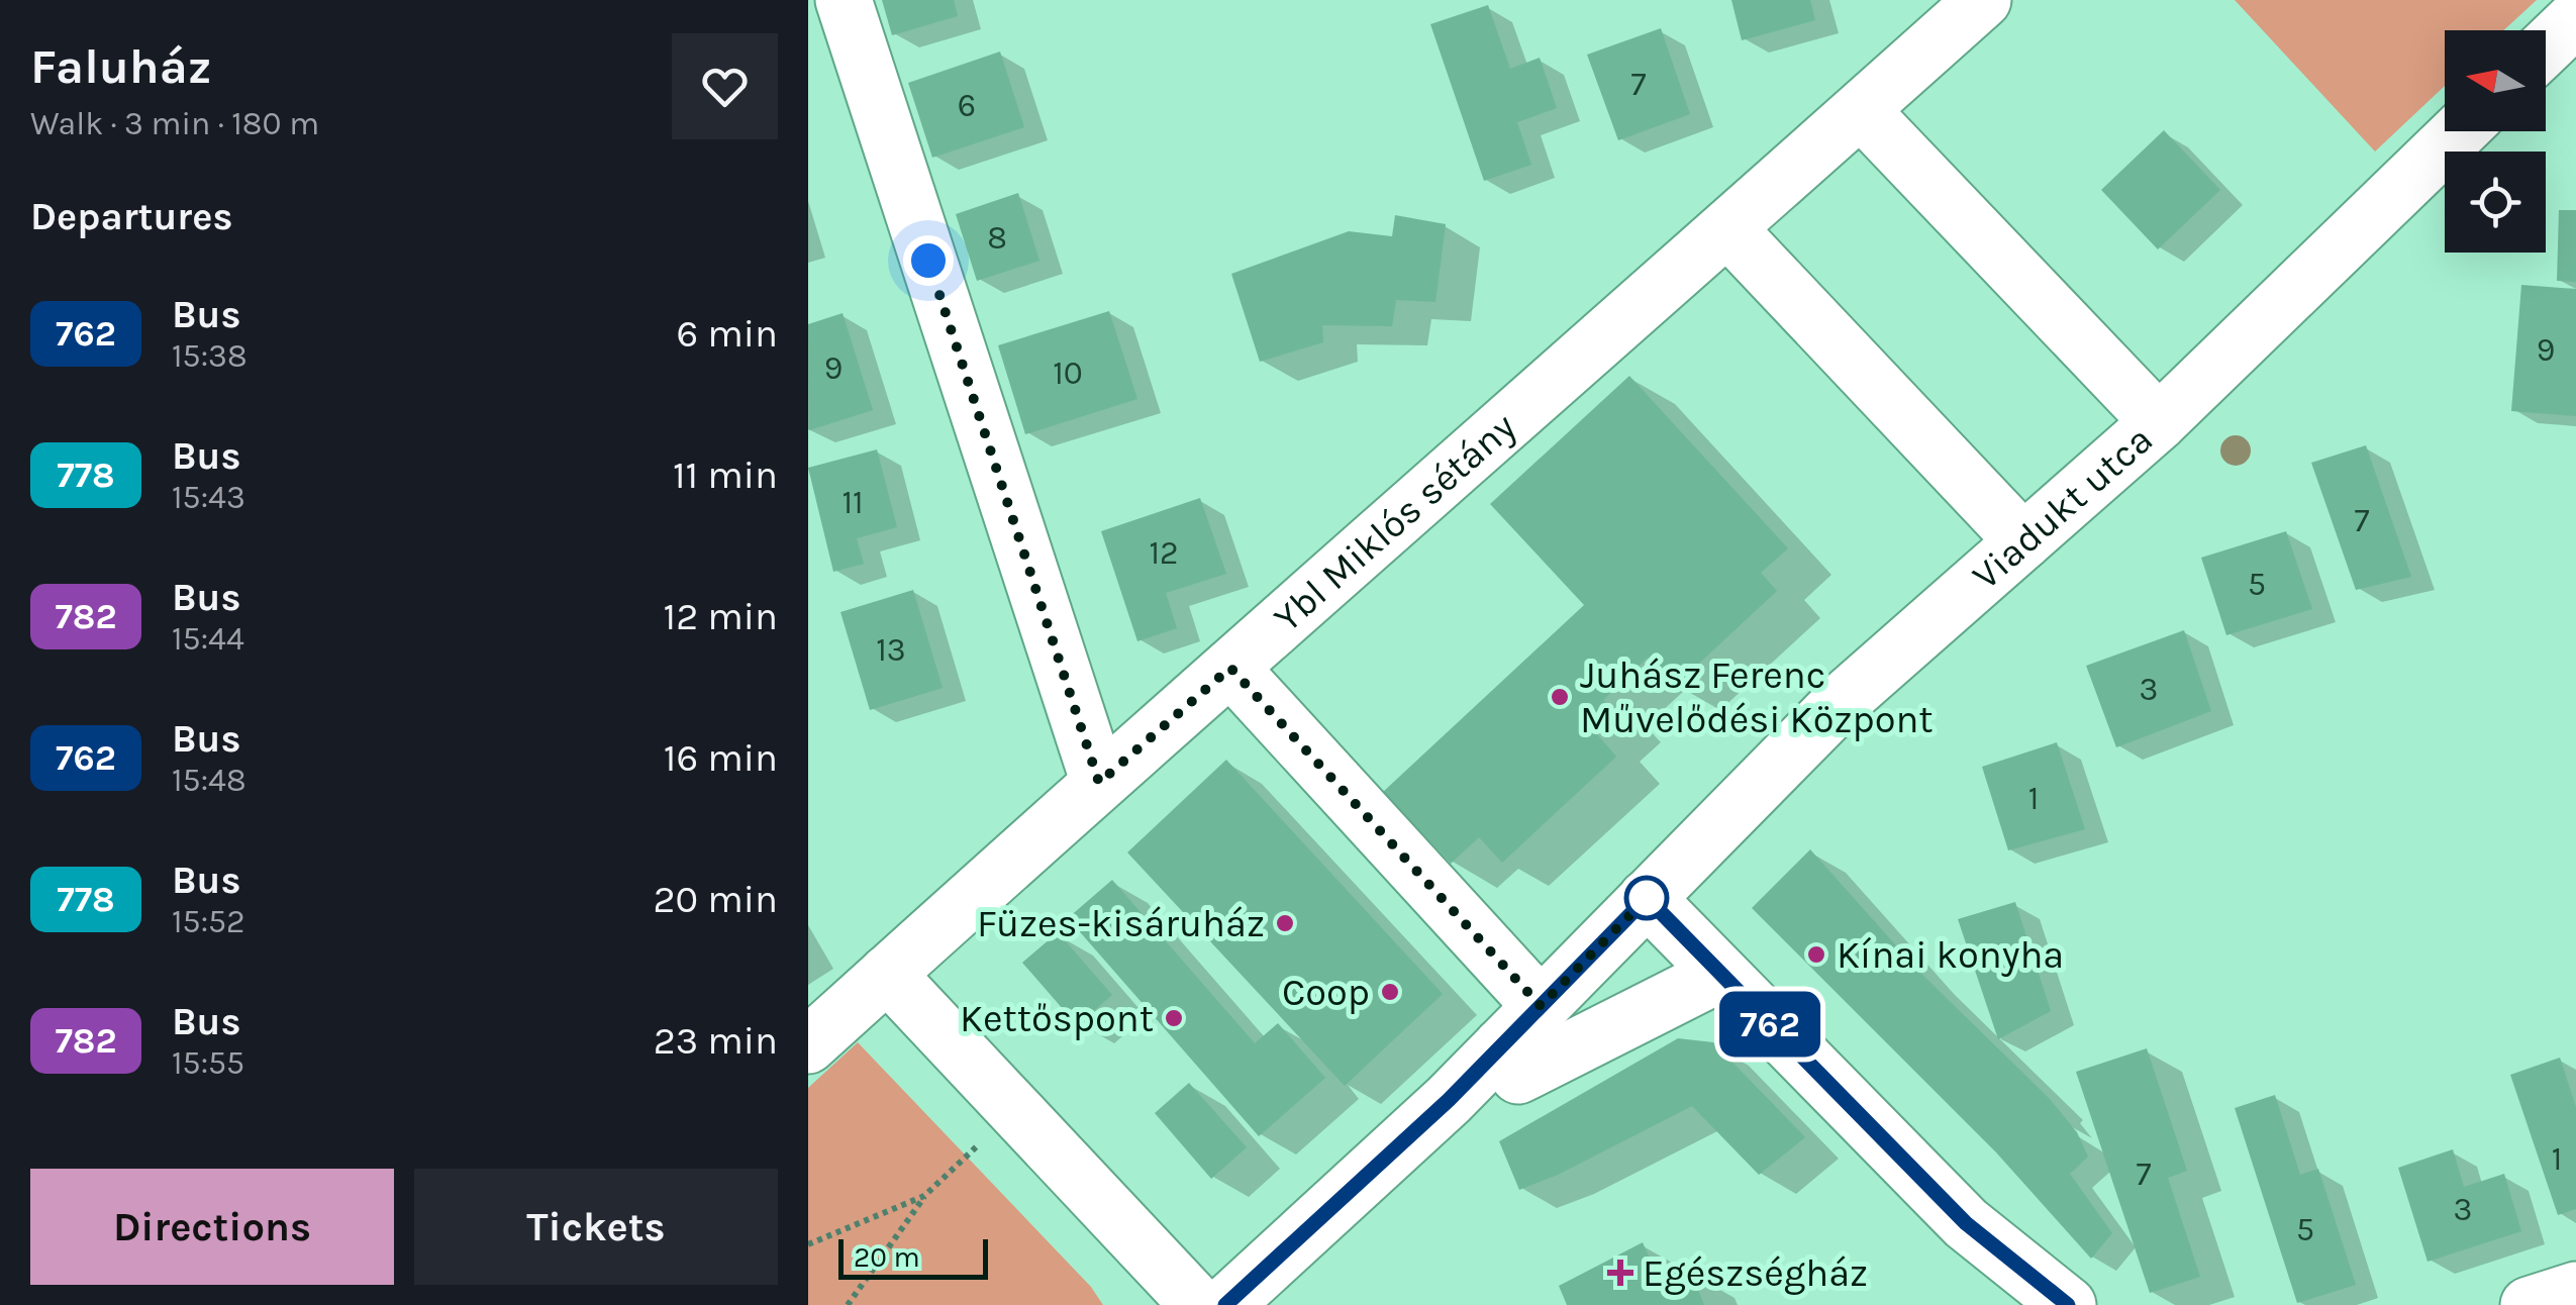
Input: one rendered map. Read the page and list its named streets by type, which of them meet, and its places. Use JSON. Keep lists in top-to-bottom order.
{
  "streets": {
    "street": ["Viadukt utca", "Ybl Miklós sétány"]
  },
  "places": {
    "other": [
      "Juhász Ferenc Művelődési Központ",
      "Füzes-kisáruház",
      "Kínai konyha",
      "Coop",
      "Kettőspont"
    ],
    "health": ["Egészségház"]
  },
  "lines": ["bus line 762"],
  "house_numbers": [
    "7",
    "6",
    "8",
    "9",
    "9",
    "10",
    "11",
    "7",
    "12",
    "5",
    "13",
    "3",
    "1",
    "1",
    "7",
    "3",
    "5"
  ],
  "scale_bar": "20 m",
  "north": "left",
  "page": {
    "heading": [
      ["Faluház", "Walk · 3 min · 180 m"],
      "Departures"
    ],
    "on_map": "762",
    "list": [
      {
        "mark": "762",
        "name": "Bus",
        "note": "15:38",
        "value": "6 min"
      },
      {
        "mark": "778",
        "name": "Bus",
        "note": "15:43",
        "value": "11 min"
      },
      {
        "mark": "782",
        "name": "Bus",
        "note": "15:44",
        "value": "12 min"
      },
      {
        "mark": "762",
        "name": "Bus",
        "note": "15:48",
        "value": "16 min"
      },
      {
        "mark": "778",
        "name": "Bus",
        "note": "15:52",
        "value": "20 min"
      },
      {
        "mark": "782",
        "name": "Bus",
        "note": "15:55",
        "value": "23 min"
      }
    ],
    "buttons": ["Directions", "Tickets"],
    "scale": "20 m"
  }
}
